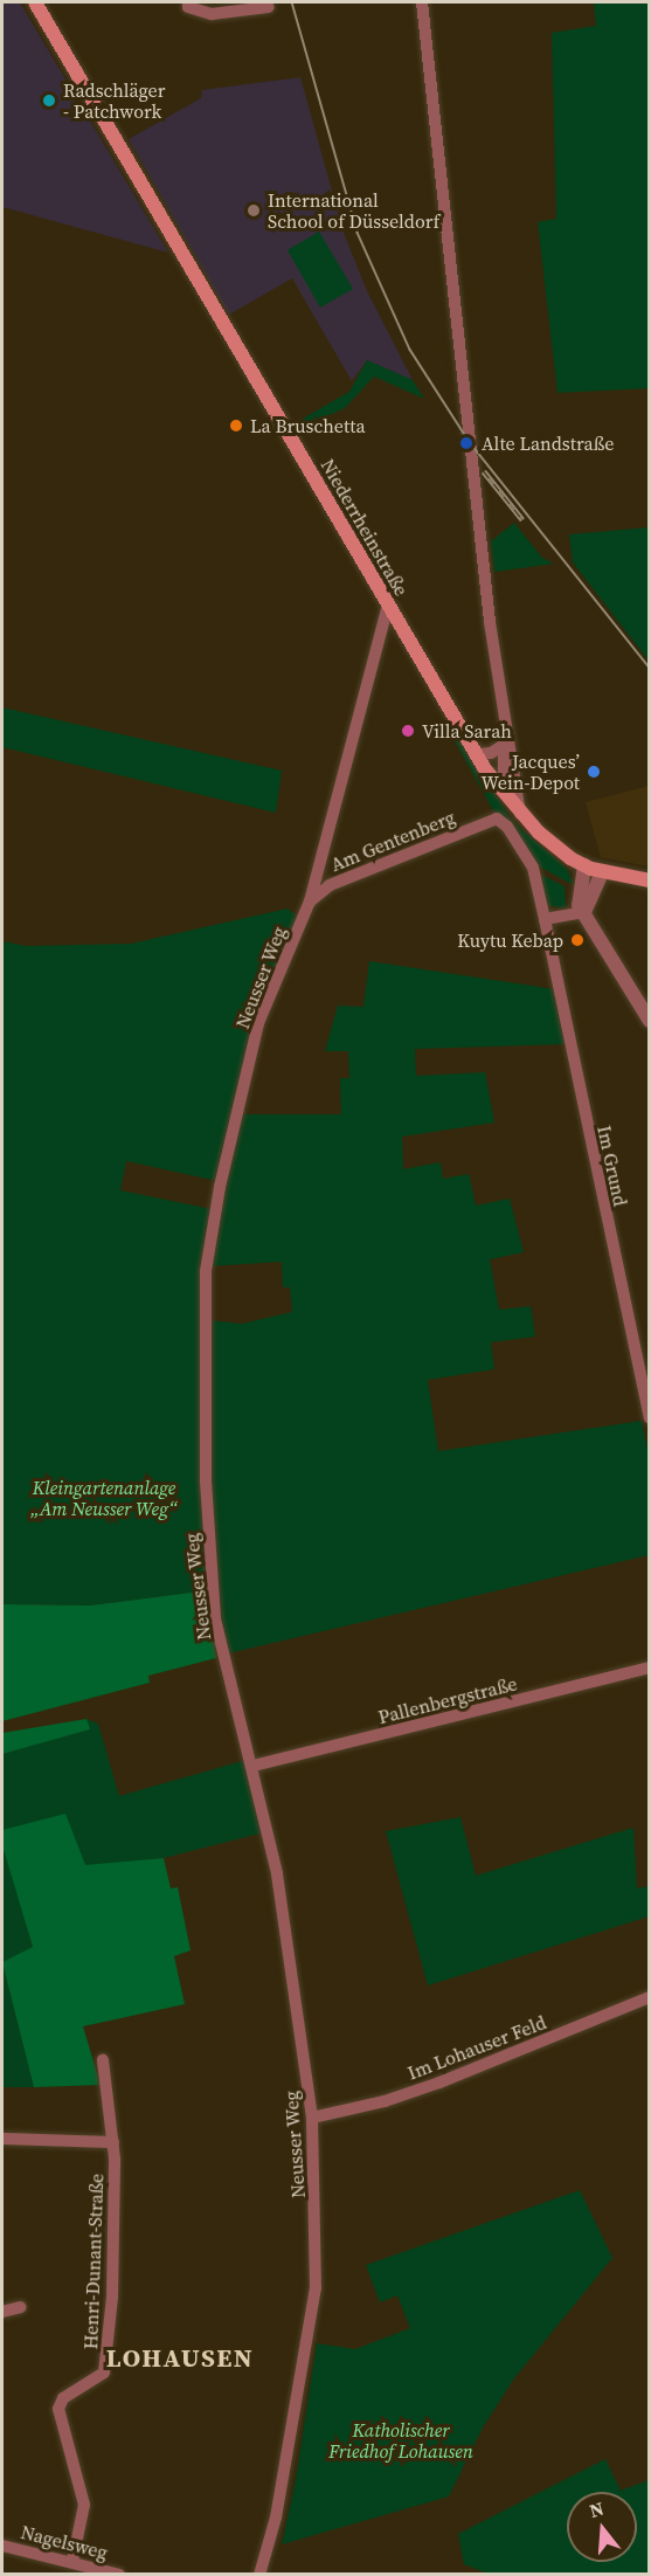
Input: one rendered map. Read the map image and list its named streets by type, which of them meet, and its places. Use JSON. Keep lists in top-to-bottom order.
{
  "streets": {
    "main road": ["Niederrheinstraße"],
    "street": [
      "Am Gentenberg",
      "Neusser Weg",
      "Im Grund",
      "Pallenbergstraße",
      "Im Lohauser Feld",
      "Henri-Dunant-Straße",
      "Nagelsweg"
    ]
  },
  "crossings": [
    ["Niederrheinstraße", "Neusser Weg"],
    ["Am Gentenberg", "Neusser Weg"],
    ["Am Gentenberg", "Im Grund"],
    ["Neusser Weg", "Pallenbergstraße"],
    ["Neusser Weg", "Im Lohauser Feld"],
    ["Henri-Dunant-Straße", "Nagelsweg"]
  ],
  "districts": ["LOHAUSEN"],
  "parks": ["Kleingartenanlage „Am Neusser Weg“", "Katholischer Friedhof Lohausen"],
  "places": [
    "Radschläger - Patchwork",
    "International School of Düsseldorf",
    "La Bruschetta",
    "Alte Landstraße",
    "Villa Sarah",
    "Jacques’ Wein-Depot",
    "Kuytu Kebap"
  ],
  "north": "top"
}
